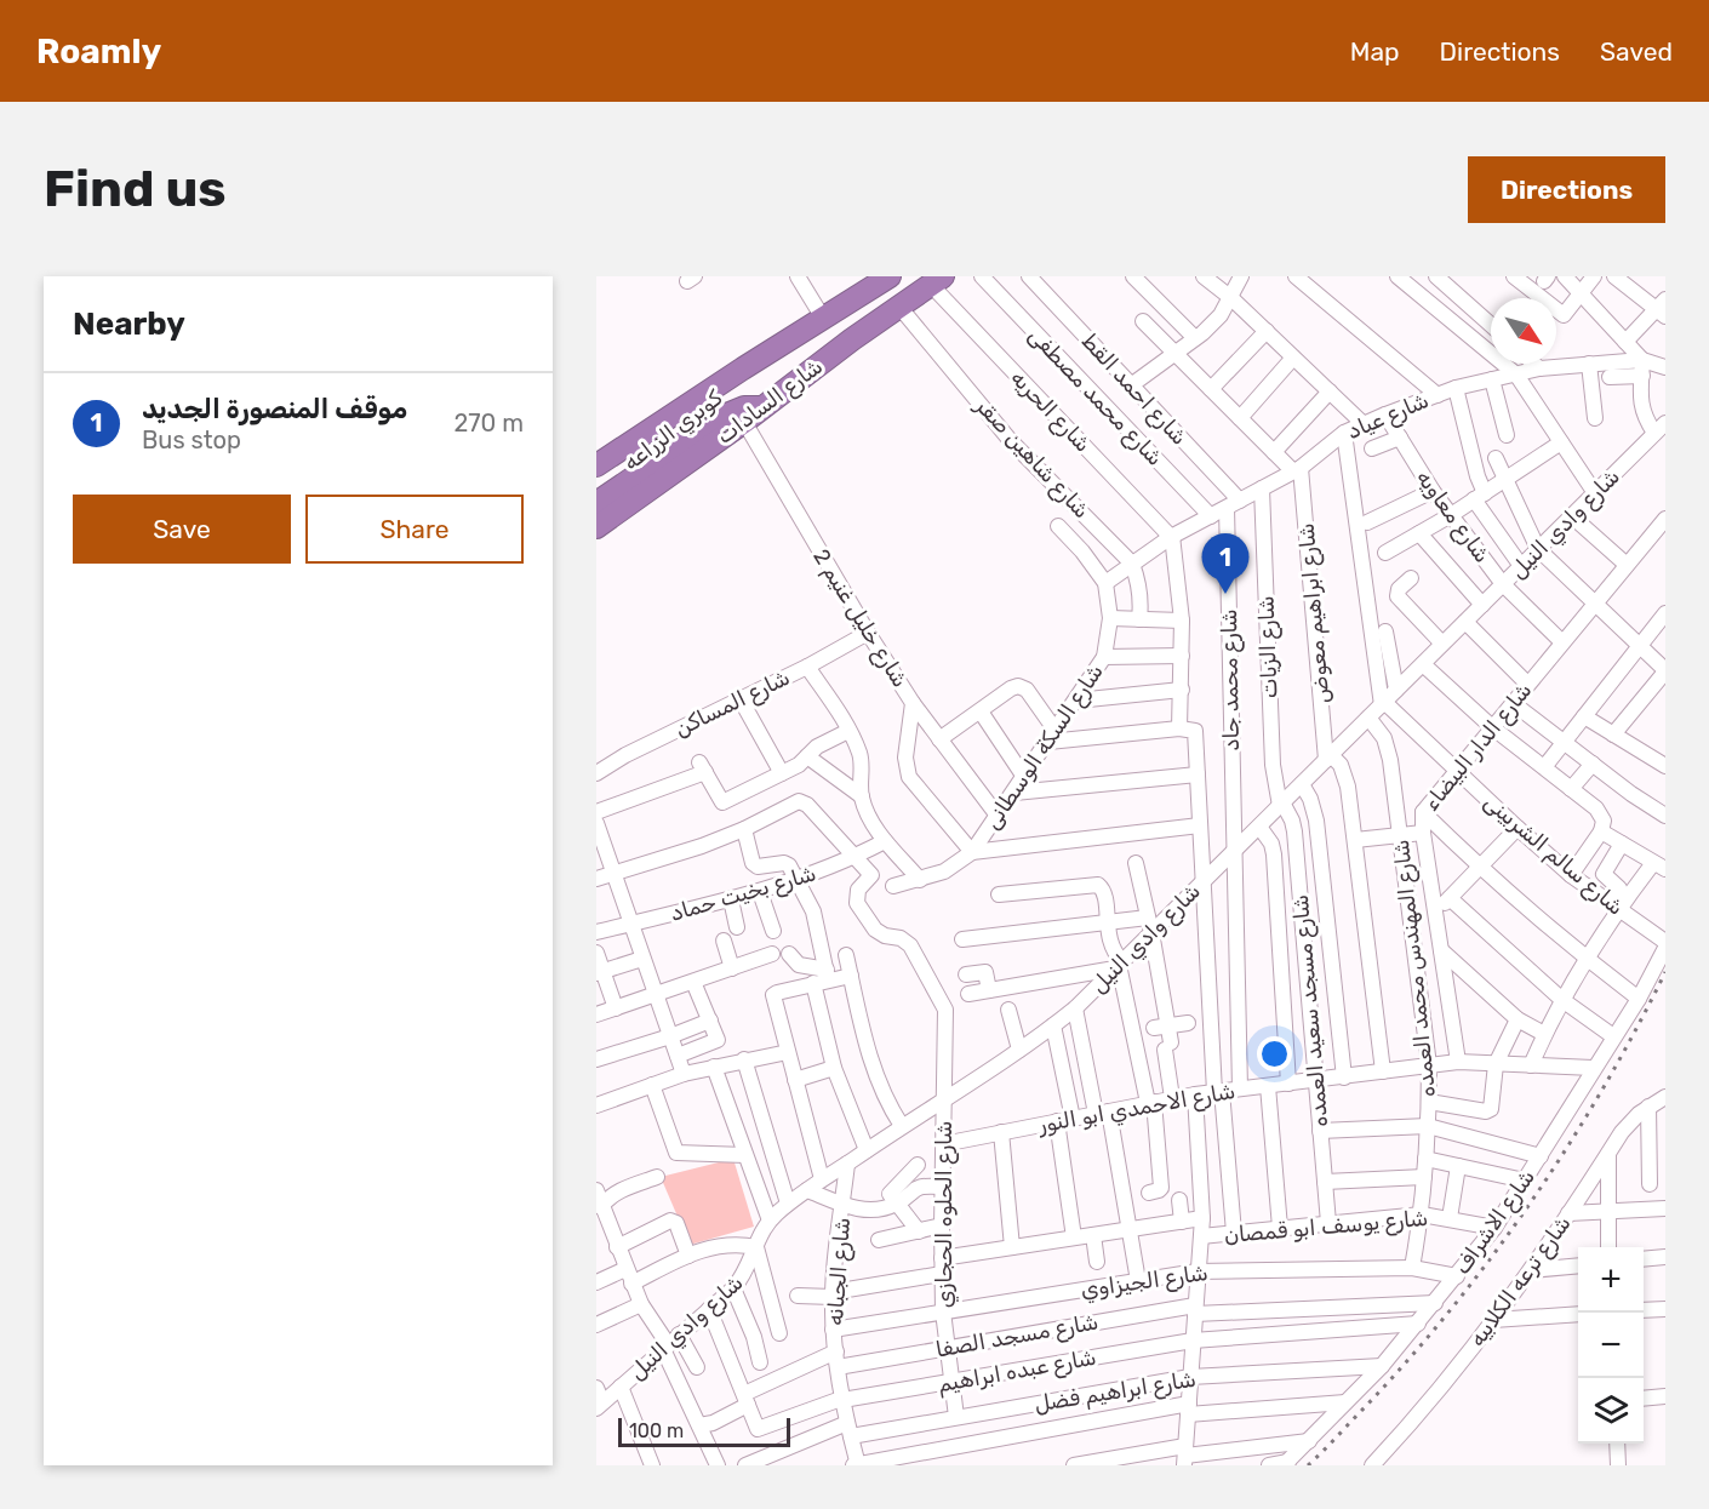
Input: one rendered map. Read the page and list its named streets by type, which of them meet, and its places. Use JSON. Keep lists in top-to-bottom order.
{
  "streets": {
    "highway": ["شارع السادات", "كوبري الزراعه"],
    "street": [
      "شارع احمد القط",
      "شارع محمد مصطفى",
      "شارع الحريه",
      "شارع عياد",
      "شارع شاهين صقر",
      "شارع معاويه",
      "شارع وادي النيل",
      "شارع ابراهيم معوض",
      "شارع خليل غنيم 2",
      "شارع الزيات",
      "شارع محمد جاد",
      "شارع المساكن",
      "شارع السكة الوسطانى",
      "شارع الدار البيضاء",
      "شارع سالم الشربينى",
      "شارع بخيت حماد",
      "شارع المهندس محمد العمده",
      "شارع مسجد سعيد العمده",
      "شارع الاحمدي ابو النور",
      "شارع الحلوه الحجازي",
      "شارع الاشراف",
      "شارع يوسف ابو قمصان",
      "شارع الجبانه",
      "شارع الجيزاوي",
      "شارع ترعه الكلابيه",
      "شارع مسجد الصفا",
      "شارع عبده ابراهيم",
      "شارع ابراهيم فضل"
    ]
  },
  "crossings": [
    ["شارع احمد القط", "شارع عياد"],
    ["شارع احمد القط", "شارع محمد جاد"],
    ["شارع محمد مصطفى", "شارع عياد"],
    ["شارع السادات", "شارع الحريه"],
    ["شارع السادات", "كوبري الزراعه"],
    ["شارع السادات", "شارع شاهين صقر"],
    ["شارع السادات", "شارع خليل غنيم 2"],
    ["شارع الحريه", "شارع عياد"],
    ["شارع عياد", "شارع شاهين صقر"],
    ["شارع عياد", "شارع معاويه"],
    ["شارع عياد", "شارع ابراهيم معوض"],
    ["شارع عياد", "شارع الزيات"],
    ["شارع عياد", "شارع محمد جاد"],
    ["شارع عياد", "شارع السكة الوسطانى"],
    ["شارع معاويه", "شارع وادي النيل"],
    ["شارع معاويه", "شارع الدار البيضاء"],
    ["شارع وادي النيل", "شارع ابراهيم معوض"],
    ["شارع وادي النيل", "شارع الزيات"],
    ["شارع وادي النيل", "شارع محمد جاد"],
    ["شارع وادي النيل", "شارع سالم الشربينى"],
    ["شارع وادي النيل", "شارع المهندس محمد العمده"],
    ["شارع وادي النيل", "شارع مسجد سعيد العمده"],
    ["شارع وادي النيل", "شارع الحلوه الحجازي"],
    ["شارع وادي النيل", "شارع الجبانه"],
    ["شارع خليل غنيم 2", "شارع المساكن"],
    ["شارع خليل غنيم 2", "شارع السكة الوسطانى"],
    ["شارع الزيات", "شارع مسجد سعيد العمده"],
    ["شارع محمد جاد", "شارع الاحمدي ابو النور"],
    ["شارع الدار البيضاء", "شارع سالم الشربينى"],
    ["شارع الدار البيضاء", "شارع الاحمدي ابو النور"],
    ["شارع بخيت حماد", "شارع الحلوه الحجازي"],
    ["شارع المهندس محمد العمده", "شارع الاحمدي ابو النور"],
    ["شارع المهندس محمد العمده", "شارع يوسف ابو قمصان"],
    ["شارع المهندس محمد العمده", "شارع الجيزاوي"],
    ["شارع مسجد سعيد العمده", "شارع الاحمدي ابو النور"],
    ["شارع مسجد سعيد العمده", "شارع يوسف ابو قمصان"],
    ["شارع الاحمدي ابو النور", "شارع الحلوه الحجازي"],
    ["شارع الاحمدي ابو النور", "شارع الاشراف"],
    ["شارع الحلوه الحجازي", "شارع الجيزاوي"],
    ["شارع الحلوه الحجازي", "شارع مسجد الصفا"],
    ["شارع الحلوه الحجازي", "شارع عبده ابراهيم"],
    ["شارع الحلوه الحجازي", "شارع ابراهيم فضل"],
    ["شارع الاشراف", "شارع يوسف ابو قمصان"],
    ["شارع الاشراف", "شارع الجيزاوي"],
    ["شارع الاشراف", "شارع مسجد الصفا"],
    ["شارع الاشراف", "شارع عبده ابراهيم"],
    ["شارع الاشراف", "شارع ابراهيم فضل"],
    ["شارع الجبانه", "شارع الجيزاوي"],
    ["شارع الجبانه", "شارع مسجد الصفا"],
    ["شارع الجبانه", "شارع عبده ابراهيم"],
    ["شارع الجبانه", "شارع ابراهيم فضل"],
    ["شارع مسجد الصفا", "شارع عبده ابراهيم"]
  ],
  "scale_bar": "100 m",
  "north": "bottom right",
  "page": {
    "header": "Roamly",
    "nav": ["Map", "Directions", "Saved"],
    "buttons": [
      "Directions",
      ["Save", "Share"]
    ],
    "title": "Find us",
    "heading": "Nearby",
    "list": [
      {
        "mark": "1",
        "name": "موقف المنصورة الجديد",
        "note": "Bus stop",
        "value": "270 m"
      }
    ],
    "pins": "1",
    "map_buttons": ["+", "−"],
    "scale": "100 m"
  }
}
